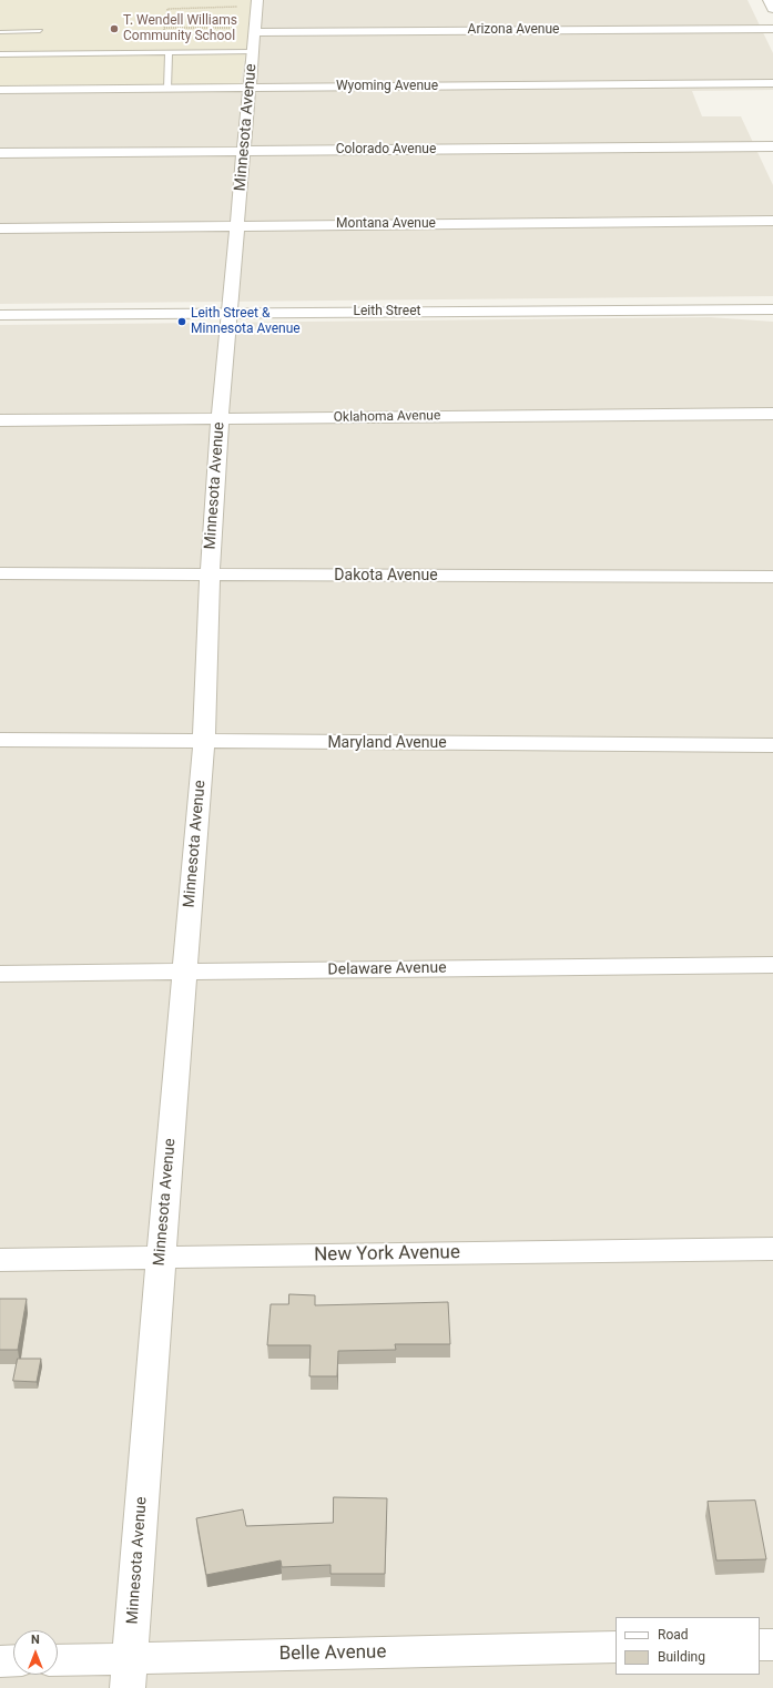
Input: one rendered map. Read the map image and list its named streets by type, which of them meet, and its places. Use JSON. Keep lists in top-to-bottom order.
{
  "streets": {
    "street": [
      "Arizona Avenue",
      "Wyoming Avenue",
      "Minnesota Avenue",
      "Colorado Avenue",
      "Montana Avenue",
      "Leith Street",
      "Oklahoma Avenue",
      "Dakota Avenue",
      "Maryland Avenue",
      "Delaware Avenue",
      "New York Avenue",
      "Belle Avenue"
    ]
  },
  "crossings": [
    ["Arizona Avenue", "Minnesota Avenue"],
    ["Wyoming Avenue", "Minnesota Avenue"],
    ["Minnesota Avenue", "Colorado Avenue"],
    ["Minnesota Avenue", "Montana Avenue"],
    ["Minnesota Avenue", "Leith Street"],
    ["Minnesota Avenue", "Oklahoma Avenue"],
    ["Minnesota Avenue", "Dakota Avenue"],
    ["Minnesota Avenue", "Maryland Avenue"],
    ["Minnesota Avenue", "Delaware Avenue"],
    ["Minnesota Avenue", "New York Avenue"],
    ["Minnesota Avenue", "Belle Avenue"]
  ],
  "places": ["T. Wendell Williams Community School", "Leith Street & Minnesota Avenue"],
  "legend": ["Road", "Building"],
  "north": "top"
}
